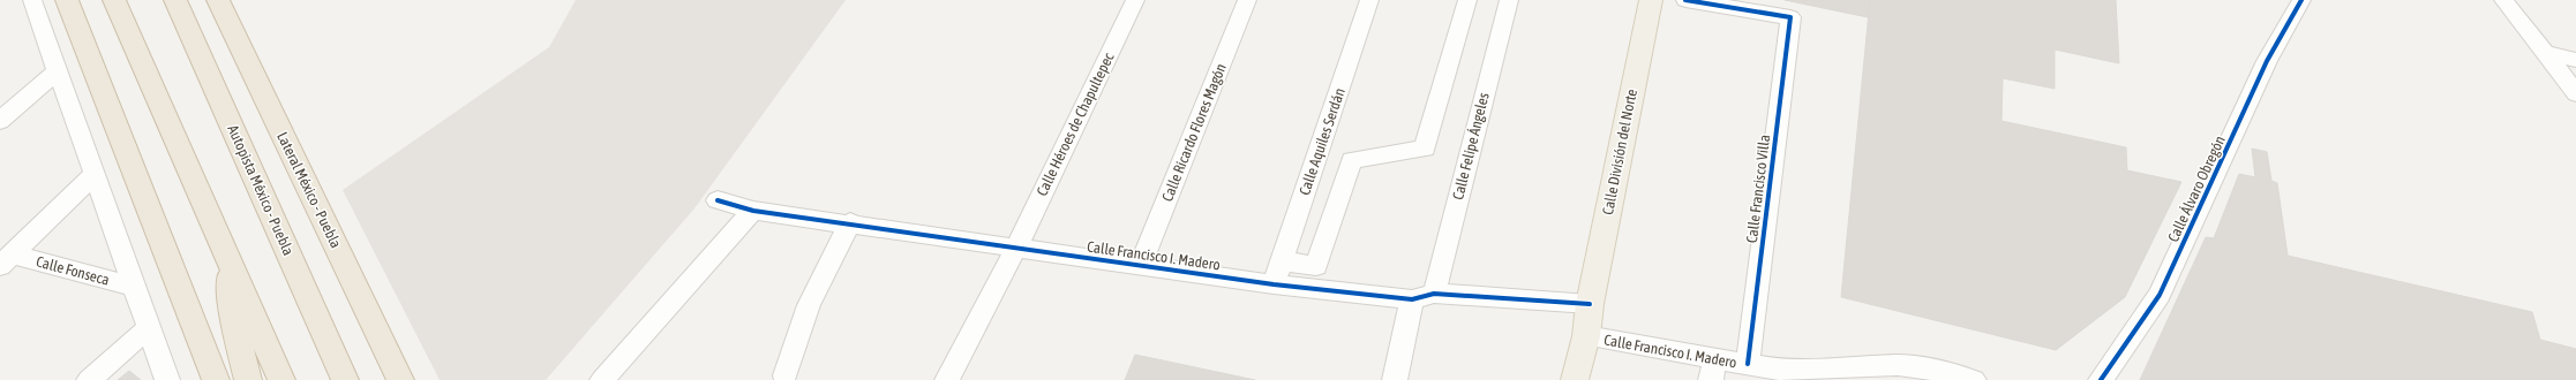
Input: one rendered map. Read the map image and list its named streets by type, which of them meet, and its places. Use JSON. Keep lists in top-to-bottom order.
{
  "streets": {
    "highway": ["Autopista México - Puebla", "Lateral México - Puebla"],
    "main road": ["Calle División del Norte"],
    "street": [
      "Calle Héroes de Chapultepec",
      "Calle Ricardo Flores Magón",
      "Calle Aquiles Serdán",
      "Calle Felipe Ángeles",
      "Calle Francisco Villa",
      "Calle Álvaro Obregón",
      "Calle Francisco I. Madero",
      "Calle Fonseca"
    ]
  },
  "crossings": [
    ["Calle Héroes de Chapultepec", "Calle Francisco I. Madero"],
    ["Calle Ricardo Flores Magón", "Calle Francisco I. Madero"],
    ["Calle Aquiles Serdán", "Calle Francisco I. Madero"],
    ["Calle Felipe Ángeles", "Calle Francisco I. Madero"],
    ["Calle División del Norte", "Calle Francisco I. Madero"],
    ["Calle Francisco Villa", "Calle Francisco I. Madero"]
  ]
}
